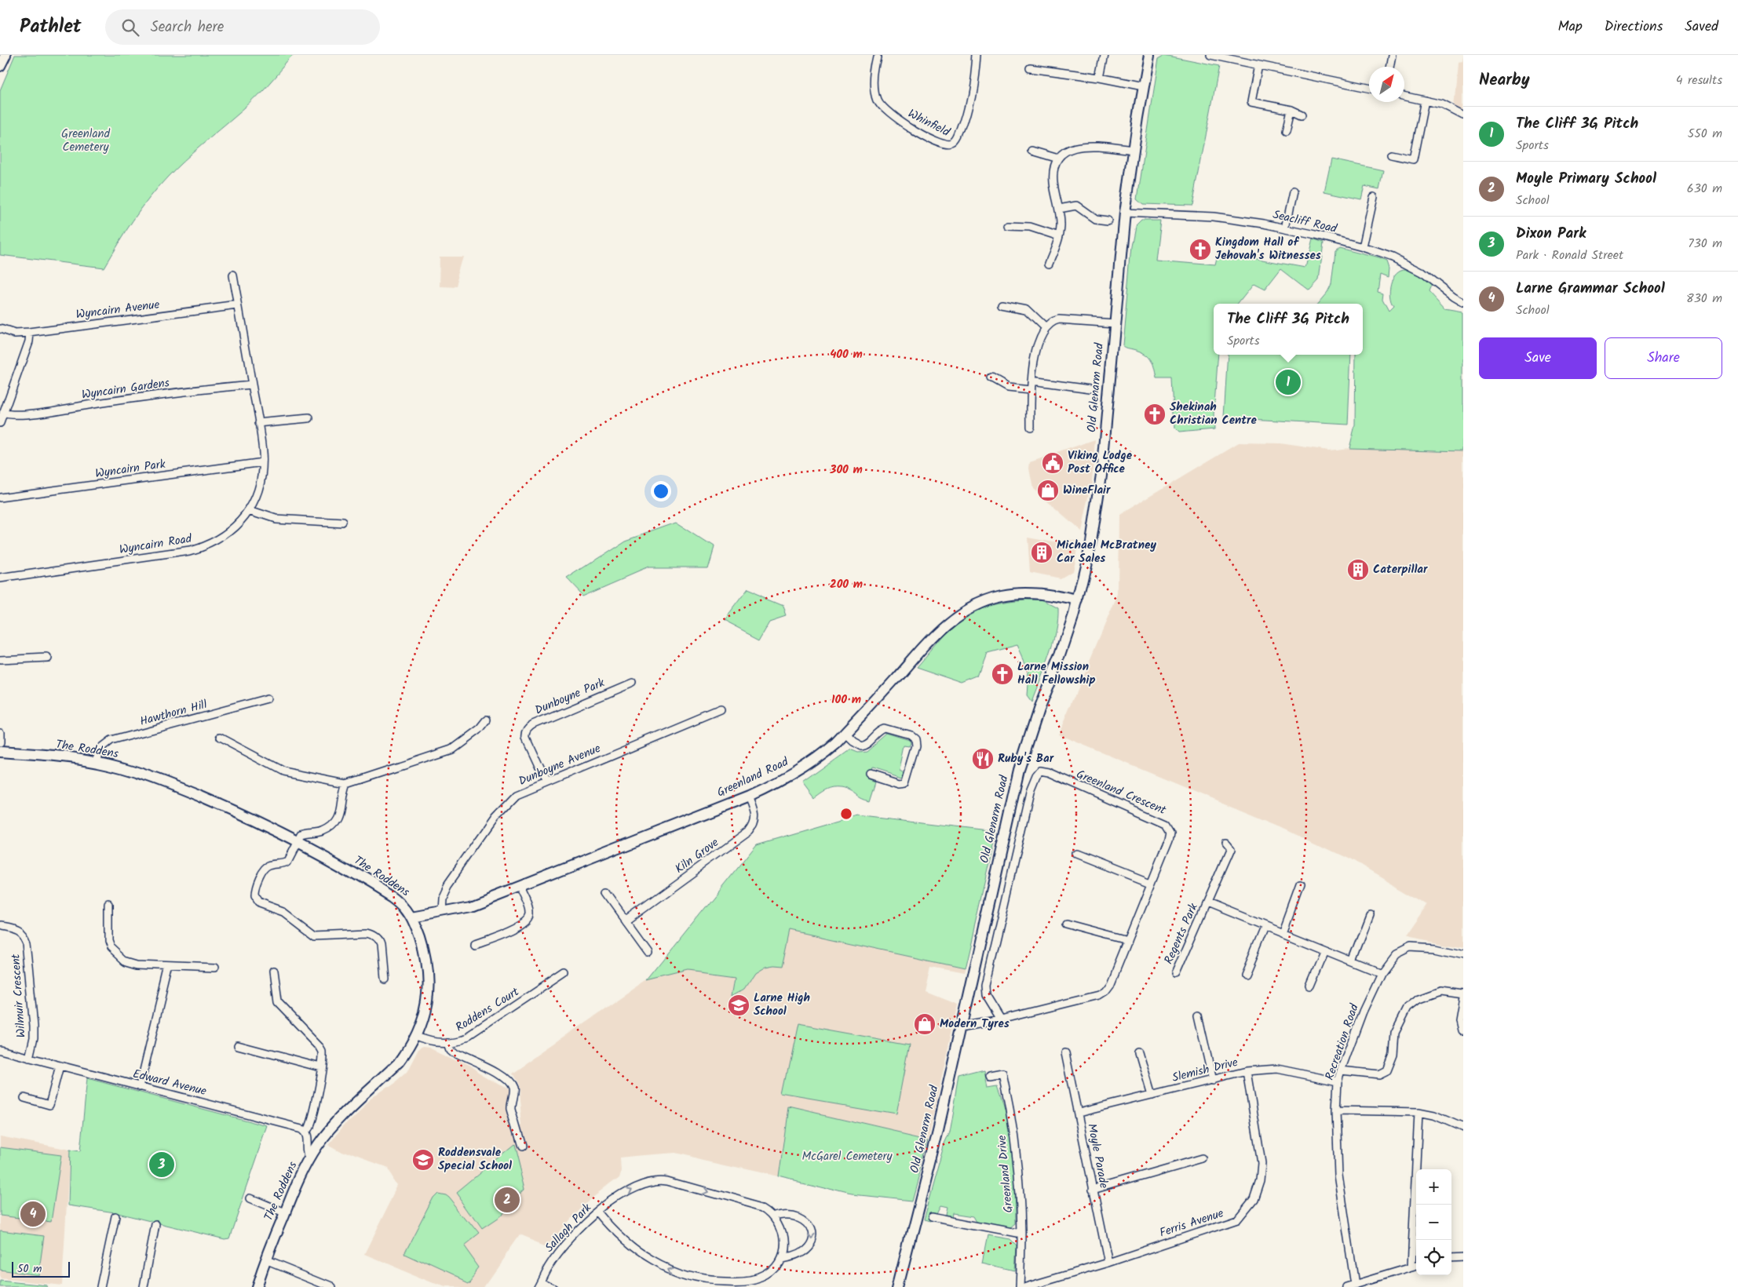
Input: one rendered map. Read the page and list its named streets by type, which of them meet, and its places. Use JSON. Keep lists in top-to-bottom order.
{
  "streets": {
    "street": [
      "Whinfield",
      "Seacliff Road",
      "Wyncairn Avenue",
      "Old Glenarm Road",
      "Wyncairn Gardens",
      "Wyncairn Park",
      "Wyncairn Road",
      "Dunboyne Park",
      "Hawthorn Hill",
      "The Roddens",
      "Dunboyne Avenue",
      "Greenland Road",
      "Greenland Crescent",
      "Kiln Grove",
      "Regents Park",
      "Wilmuir Crescent",
      "Roddens Court",
      "Recreation Road",
      "Slemish Drive",
      "Edward Avenue",
      "Moyle Parade",
      "Greenland Drive",
      "Ferris Avenue",
      "Sallagh Park"
    ]
  },
  "crossings": [
    ["Seacliff Road", "Old Glenarm Road"],
    ["Wyncairn Avenue", "Wyncairn Road"],
    ["Old Glenarm Road", "Greenland Road"],
    ["Old Glenarm Road", "Greenland Crescent"],
    ["Wyncairn Gardens", "Wyncairn Road"],
    ["Wyncairn Park", "Wyncairn Road"],
    ["Dunboyne Park", "Dunboyne Avenue"],
    ["Hawthorn Hill", "The Roddens"],
    ["The Roddens", "Greenland Road"],
    ["The Roddens", "Roddens Court"],
    ["Dunboyne Avenue", "Greenland Road"],
    ["Greenland Road", "Kiln Grove"],
    ["Regents Park", "Recreation Road"],
    ["Wilmuir Crescent", "Edward Avenue"],
    ["Recreation Road", "Slemish Drive"],
    ["Slemish Drive", "Moyle Parade"],
    ["Slemish Drive", "Ferris Avenue"],
    ["Moyle Parade", "Ferris Avenue"]
  ],
  "one_way": ["Sallagh Park"],
  "parks": ["Greenland Cemetery", "McGarel Cemetery"],
  "places": {
    "church": ["Kingdom Hall of Jehovah's Witnesses", "Shekinah Christian Centre", "Larne Mission Hall Fellowship"],
    "public building": ["Viking Lodge Post Office"],
    "shop": ["WineFlair", "Modern Tyres"],
    "building": ["Michael McBratney Car Sales", "Caterpillar"],
    "restaurant": ["Ruby's Bar"],
    "school or university": ["Larne High School", "Roddensvale Special School"]
  },
  "scale_bar": "50 m",
  "north": "top right",
  "page": {
    "header": "Pathlet",
    "search": "Search here",
    "nav": ["Map", "Directions", "Saved"],
    "heading": ["Nearby", "4 results"],
    "list": [
      {
        "mark": "1",
        "name": "The Cliff 3G Pitch",
        "note": "Sports",
        "value": "550 m"
      },
      {
        "mark": "2",
        "name": "Moyle Primary School",
        "note": "School",
        "value": "630 m"
      },
      {
        "mark": "3",
        "name": "Dixon Park",
        "note": "Park · Ronald Street",
        "value": "730 m"
      },
      {
        "mark": "4",
        "name": "Larne Grammar School",
        "note": "School",
        "value": "830 m"
      }
    ],
    "popup": ["The Cliff 3G Pitch", "Sports"],
    "buttons": ["Save", "Share"],
    "pins": [
      "1",
      "3",
      "2",
      "4"
    ],
    "map_buttons": ["+", "−"],
    "scale": "50 m"
  },
  "rings": [
    "400 m",
    "300 m",
    "200 m",
    "100 m"
  ]
}
